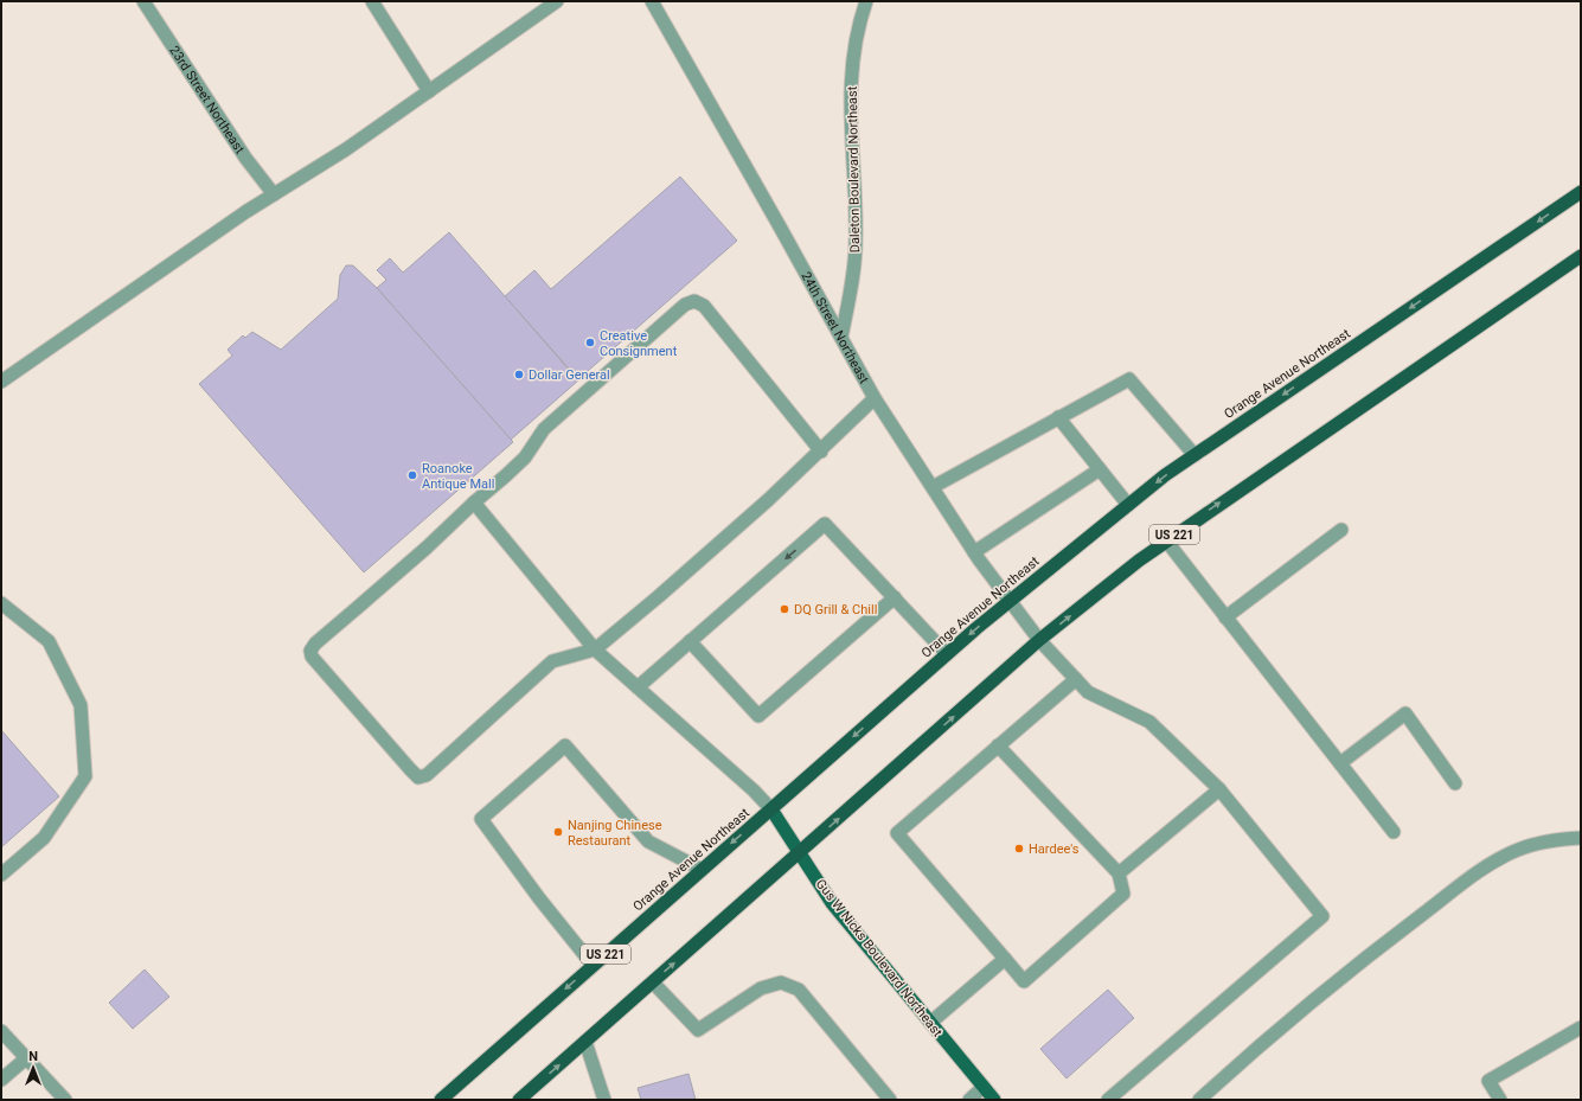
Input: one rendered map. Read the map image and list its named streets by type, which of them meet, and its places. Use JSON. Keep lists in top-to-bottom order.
{
  "streets": {
    "highway": ["Orange Avenue Northeast", "US 221"],
    "main road": ["Gus W Nicks Boulevard Northeast"],
    "street": ["23rd Street Northeast", "Daleton Boulevard Northeast", "24th Street Northeast"]
  },
  "crossings": [
    ["Daleton Boulevard Northeast", "24th Street Northeast"],
    ["24th Street Northeast", "Orange Avenue Northeast"],
    ["24th Street Northeast", "US 221"],
    ["Orange Avenue Northeast", "Gus W Nicks Boulevard Northeast"],
    ["US 221", "Gus W Nicks Boulevard Northeast"]
  ],
  "places": [
    "Creative Consignment",
    "Dollar General",
    "Roanoke Antique Mall",
    "DQ Grill & Chill",
    "Nanjing Chinese Restaurant",
    "Hardee's"
  ],
  "north": "top"
}
